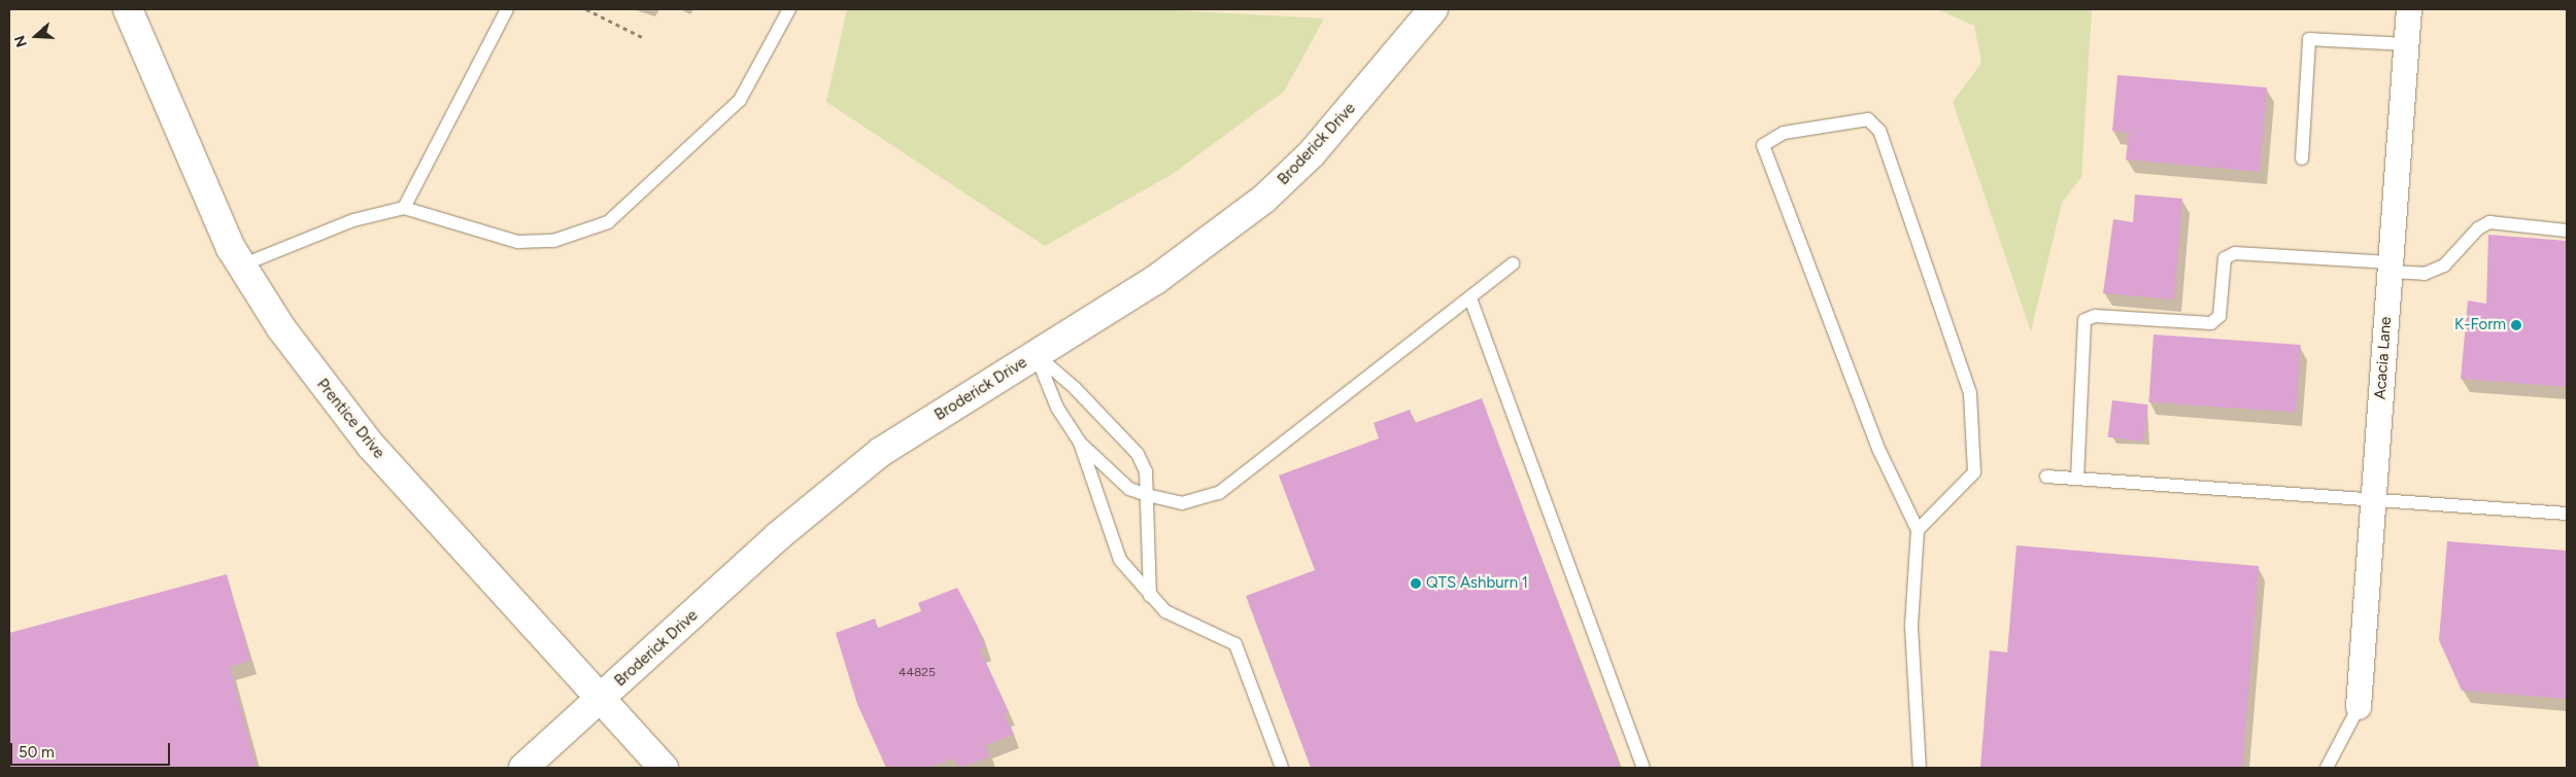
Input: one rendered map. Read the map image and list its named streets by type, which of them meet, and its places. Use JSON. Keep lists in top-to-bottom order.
{
  "streets": {
    "street": ["Broderick Drive", "Acacia Lane", "Prentice Drive"]
  },
  "crossings": [
    ["Broderick Drive", "Prentice Drive"]
  ],
  "places": ["K-Form", "QTS Ashburn 1"],
  "house_numbers": ["44825"],
  "scale_bar": "50 m",
  "north": "left"
}
